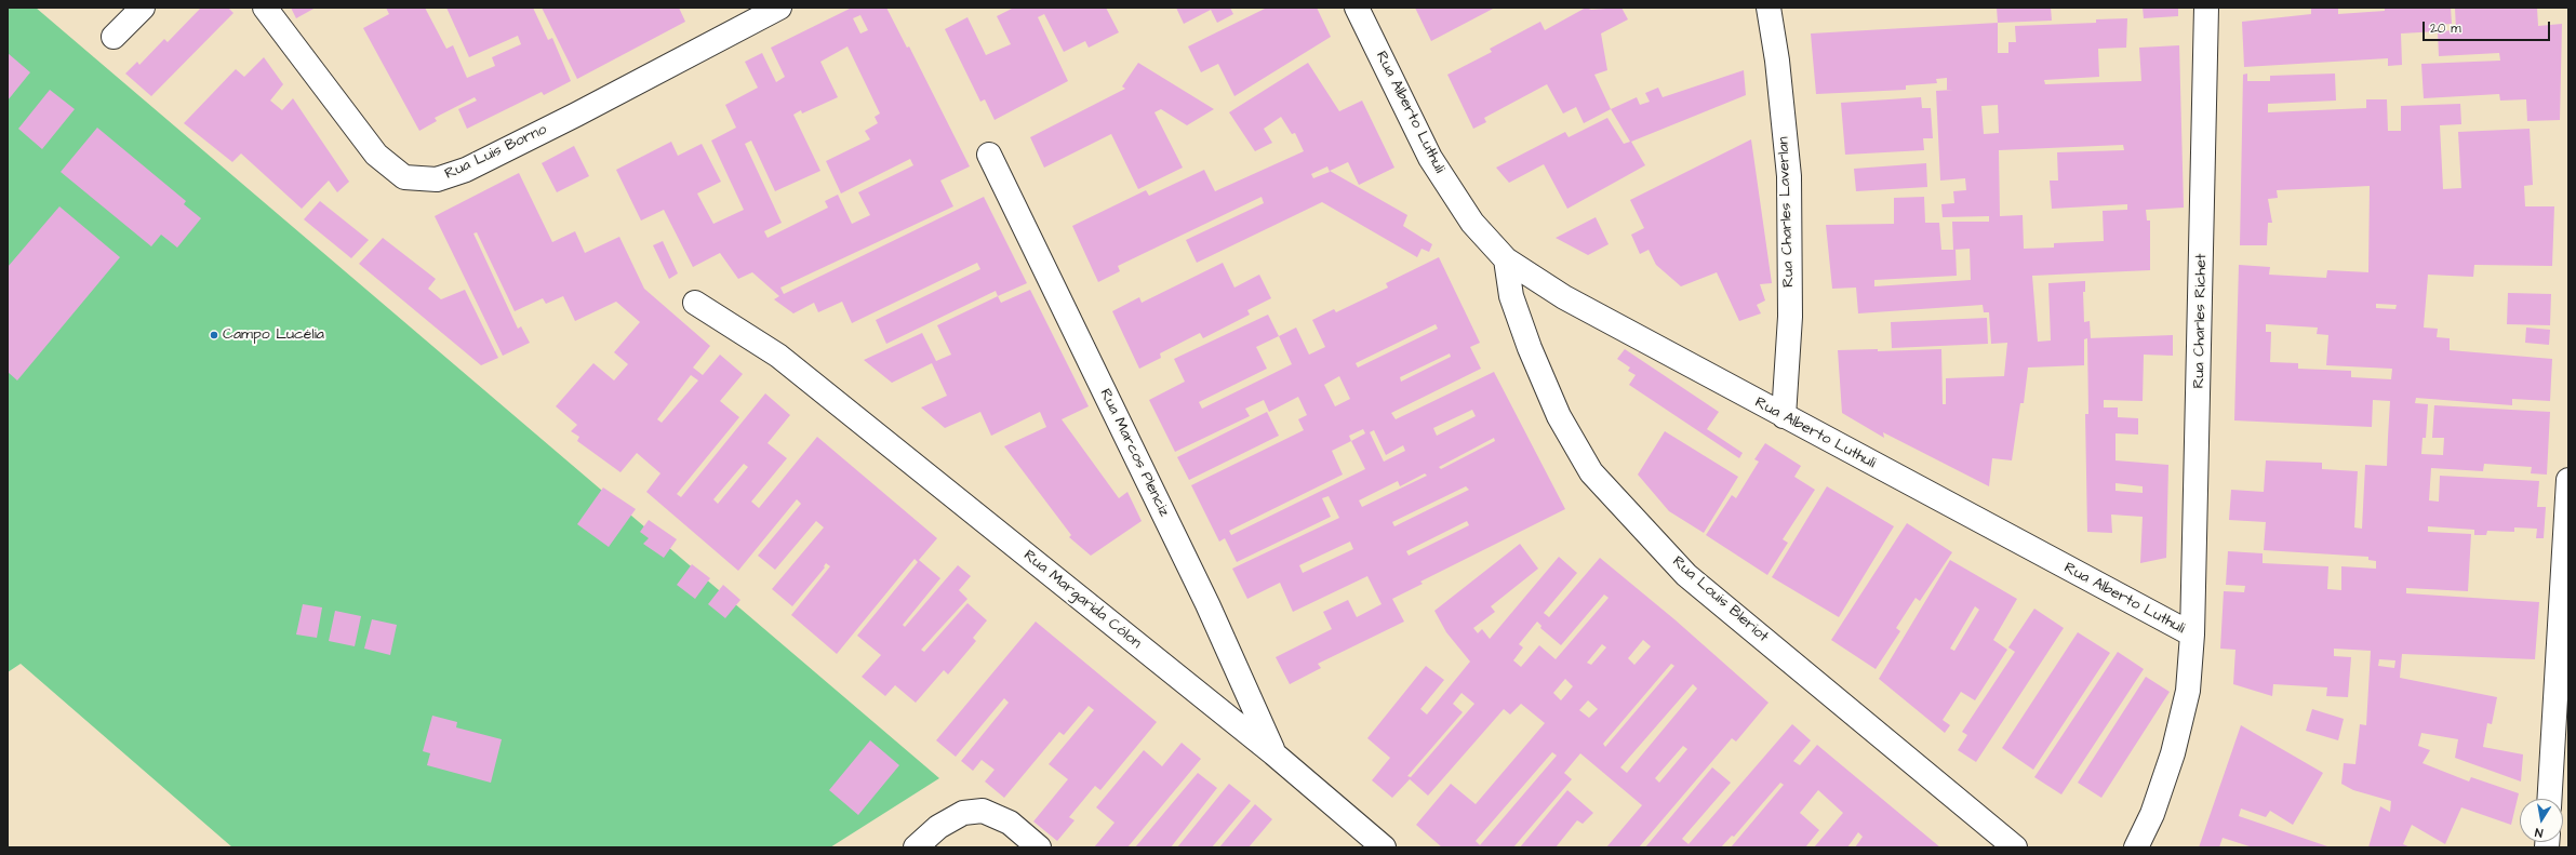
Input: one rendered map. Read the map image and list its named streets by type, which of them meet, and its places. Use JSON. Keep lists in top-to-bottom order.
{
  "streets": {
    "street": [
      "Rua Alberto Luthuli",
      "Rua Luis Borno",
      "Rua Charles Laverlan",
      "Rua Charles Richet",
      "Rua Marcos Plenciz",
      "Rua Margarida Cólon",
      "Rua Louis Bleriot"
    ]
  },
  "crossings": [
    ["Rua Alberto Luthuli", "Rua Charles Laverlan"],
    ["Rua Alberto Luthuli", "Rua Charles Richet"],
    ["Rua Alberto Luthuli", "Rua Louis Bleriot"],
    ["Rua Marcos Plenciz", "Rua Margarida Cólon"]
  ],
  "places": ["Campo Lucélia"],
  "scale_bar": "20 m",
  "north": "bottom"
}
